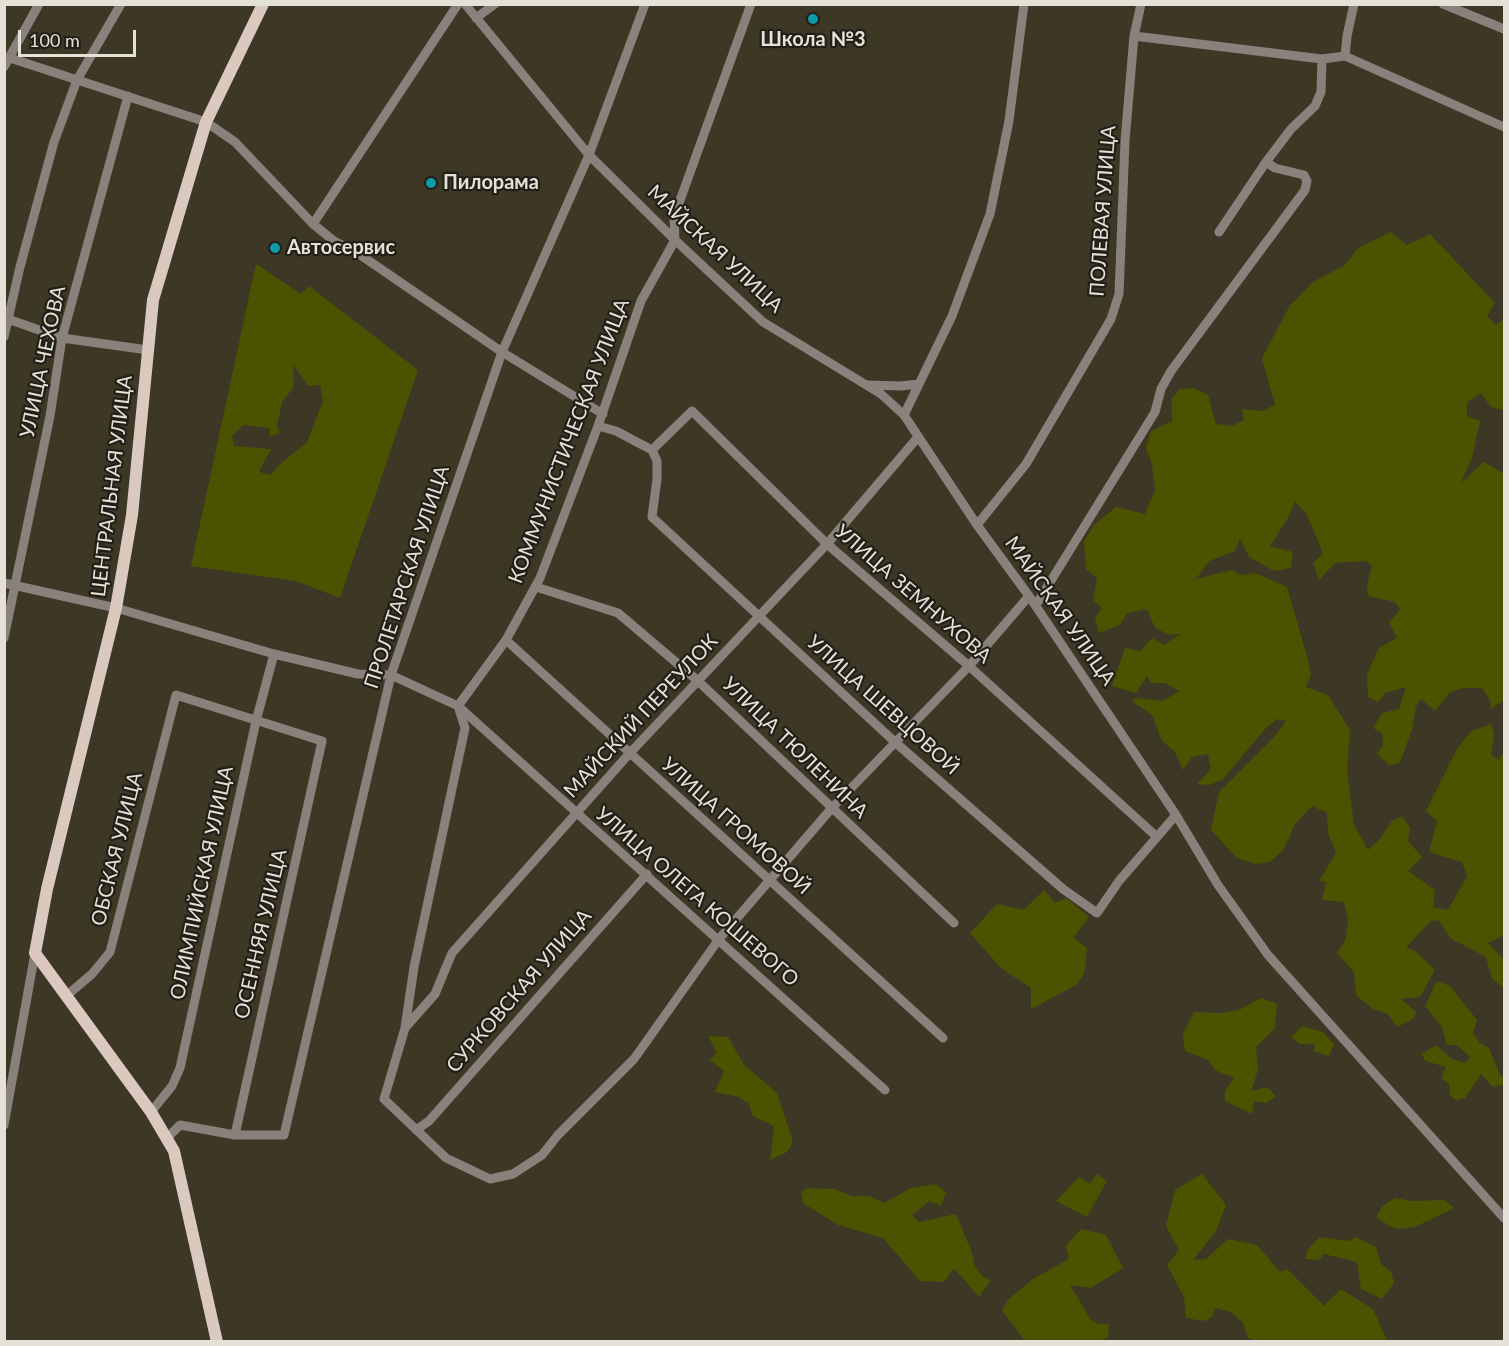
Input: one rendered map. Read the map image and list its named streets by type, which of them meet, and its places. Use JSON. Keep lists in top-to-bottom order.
{
  "streets": {
    "main road": ["ЦЕНТРАЛЬНАЯ УЛИЦА"],
    "street": [
      "ПОЛЕВАЯ УЛИЦА",
      "МАЙСКАЯ УЛИЦА",
      "УЛИЦА ЧЕХОВА",
      "КОММУНИСТИЧЕСКАЯ УЛИЦА",
      "ПРОЛЕТАРСКАЯ УЛИЦА",
      "УЛИЦА ЗЕМНУХОВА",
      "УЛИЦА ШЕВЦОВОЙ",
      "МАЙСКИЙ ПЕРЕУЛОК",
      "УЛИЦА ТЮЛЕНИНА",
      "УЛИЦА ГРОМОВОЙ",
      "ОБСКАЯ УЛИЦА",
      "ОЛИМПИЙСКАЯ УЛИЦА",
      "УЛИЦА ОЛЕГА КОШЕВОГО",
      "ОСЕННЯЯ УЛИЦА",
      "СУРКОВСКАЯ УЛИЦА"
    ]
  },
  "crossings": [
    ["ПОЛЕВАЯ УЛИЦА", "МАЙСКАЯ УЛИЦА"],
    ["МАЙСКАЯ УЛИЦА", "КОММУНИСТИЧЕСКАЯ УЛИЦА"],
    ["МАЙСКАЯ УЛИЦА", "ПРОЛЕТАРСКАЯ УЛИЦА"],
    ["МАЙСКАЯ УЛИЦА", "МАЙСКИЙ ПЕРЕУЛОК"],
    ["КОММУНИСТИЧЕСКАЯ УЛИЦА", "УЛИЦА ТЮЛЕНИНА"],
    ["КОММУНИСТИЧЕСКАЯ УЛИЦА", "УЛИЦА ГРОМОВОЙ"],
    ["КОММУНИСТИЧЕСКАЯ УЛИЦА", "УЛИЦА ОЛЕГА КОШЕВОГО"],
    ["ПРОЛЕТАРСКАЯ УЛИЦА", "УЛИЦА ОЛЕГА КОШЕВОГО"],
    ["ПРОЛЕТАРСКАЯ УЛИЦА", "ОСЕННЯЯ УЛИЦА"],
    ["УЛИЦА ЗЕМНУХОВА", "УЛИЦА ШЕВЦОВОЙ"],
    ["УЛИЦА ЗЕМНУХОВА", "МАЙСКИЙ ПЕРЕУЛОК"],
    ["УЛИЦА ШЕВЦОВОЙ", "МАЙСКИЙ ПЕРЕУЛОК"],
    ["МАЙСКИЙ ПЕРЕУЛОК", "УЛИЦА ТЮЛЕНИНА"],
    ["МАЙСКИЙ ПЕРЕУЛОК", "УЛИЦА ГРОМОВОЙ"],
    ["МАЙСКИЙ ПЕРЕУЛОК", "УЛИЦА ОЛЕГА КОШЕВОГО"],
    ["ОБСКАЯ УЛИЦА", "ОЛИМПИЙСКАЯ УЛИЦА"],
    ["ОБСКАЯ УЛИЦА", "ОСЕННЯЯ УЛИЦА"],
    ["ОЛИМПИЙСКАЯ УЛИЦА", "ОСЕННЯЯ УЛИЦА"],
    ["УЛИЦА ОЛЕГА КОШЕВОГО", "СУРКОВСКАЯ УЛИЦА"]
  ],
  "places": ["Школа №3", "Пилорама", "Автосервис"],
  "scale_bar": "100 m"
}
